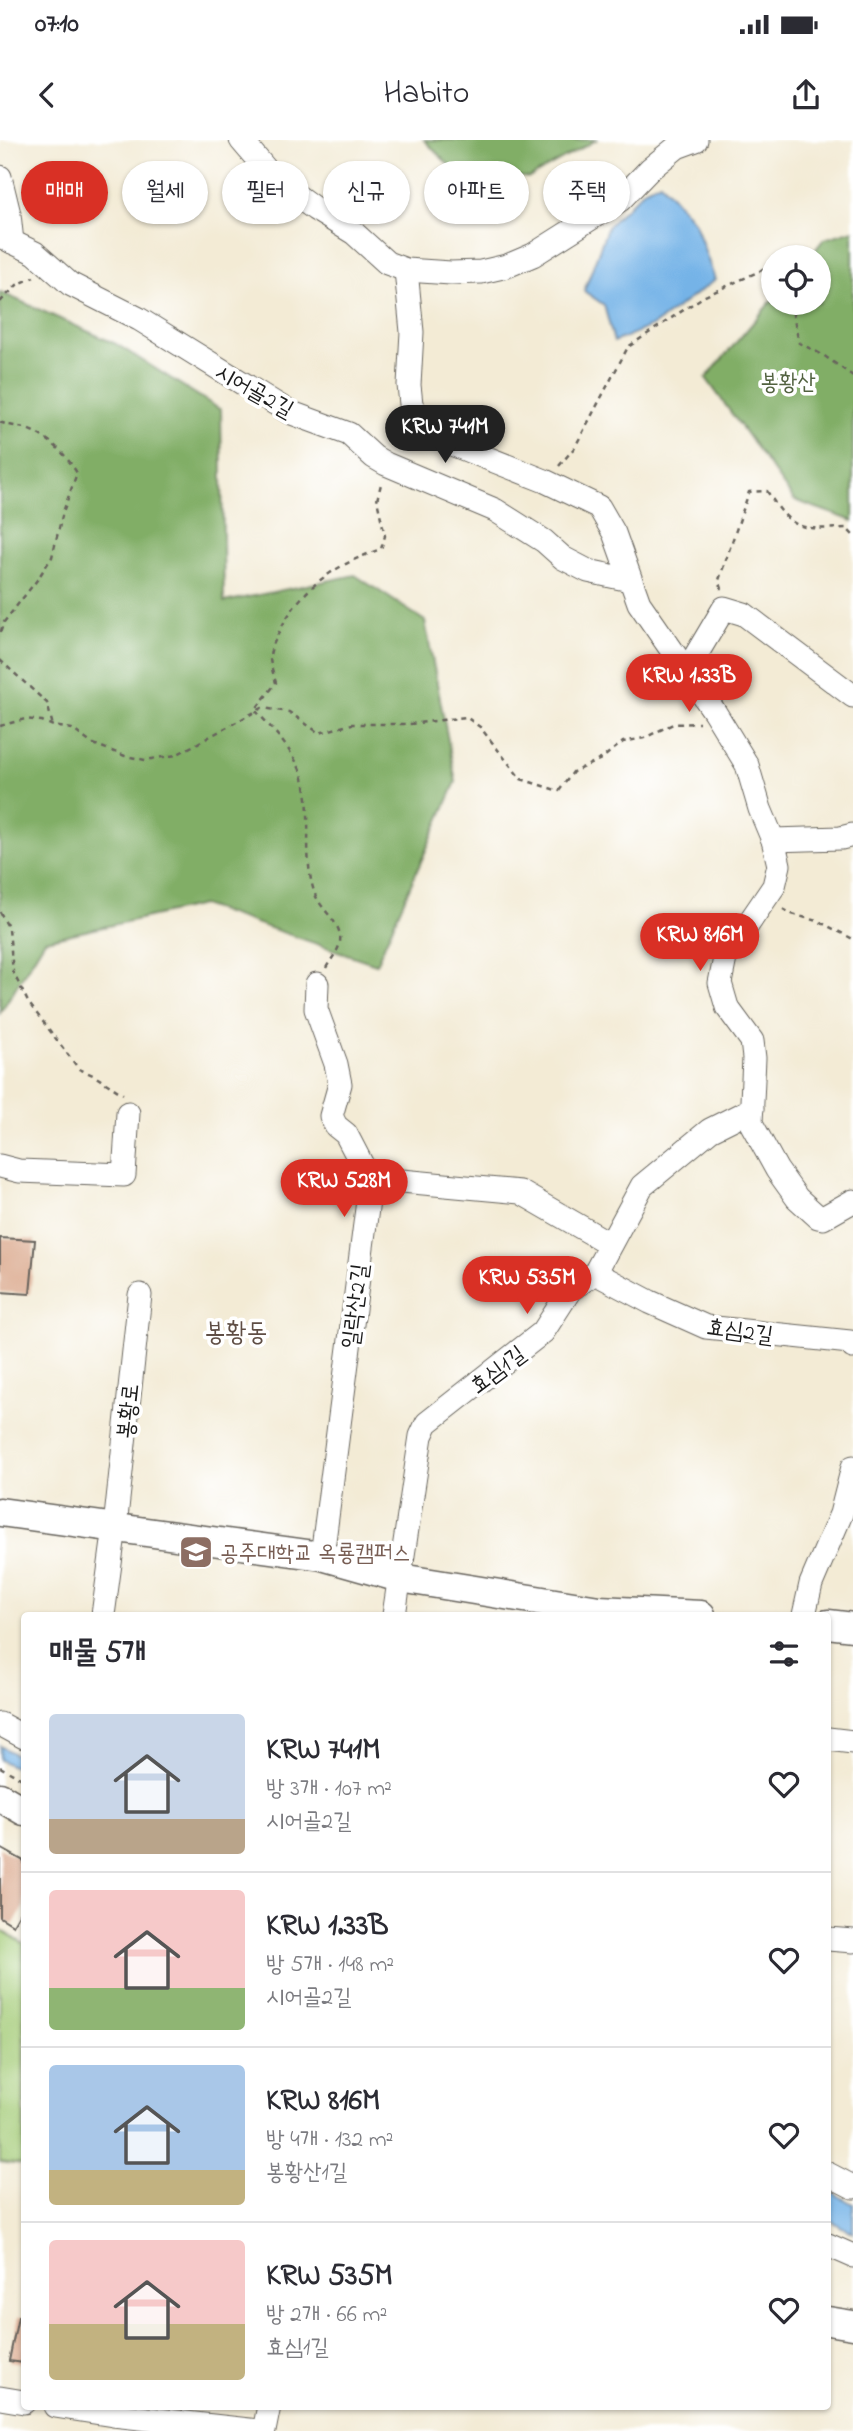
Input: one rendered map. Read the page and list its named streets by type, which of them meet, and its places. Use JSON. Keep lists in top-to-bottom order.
{
  "streets": {
    "street": [
      "시어골2길",
      "일락산2길",
      "효심2길",
      "효심1길",
      "봉황로"
    ]
  },
  "crossings": [
    ["효심2길", "효심1길"]
  ],
  "districts": ["봉황동"],
  "parks": ["봉황산"],
  "places": {
    "school or university": ["공주대학교 옥룡캠퍼스"]
  },
  "page": {
    "status": "07:10",
    "header": "Habito",
    "chip": [
      "매매",
      "월세",
      "필터",
      "신규",
      "아파트",
      "주택"
    ],
    "price": [
      "KRW 741M",
      "KRW 1.33B",
      "KRW 816M",
      "KRW 528M",
      "KRW 535M"
    ],
    "heading": "매물 5개",
    "list": [
      {
        "name": "KRW 741M",
        "note": "방 3개 · 107 m² · 시어골2길"
      },
      {
        "name": "KRW 1.33B",
        "note": "방 5개 · 148 m² · 시어골2길"
      },
      {
        "name": "KRW 816M",
        "note": "방 4개 · 132 m² · 봉황산1길"
      },
      {
        "name": "KRW 535M",
        "note": "방 2개 · 66 m² · 효심1길"
      }
    ]
  }
}
